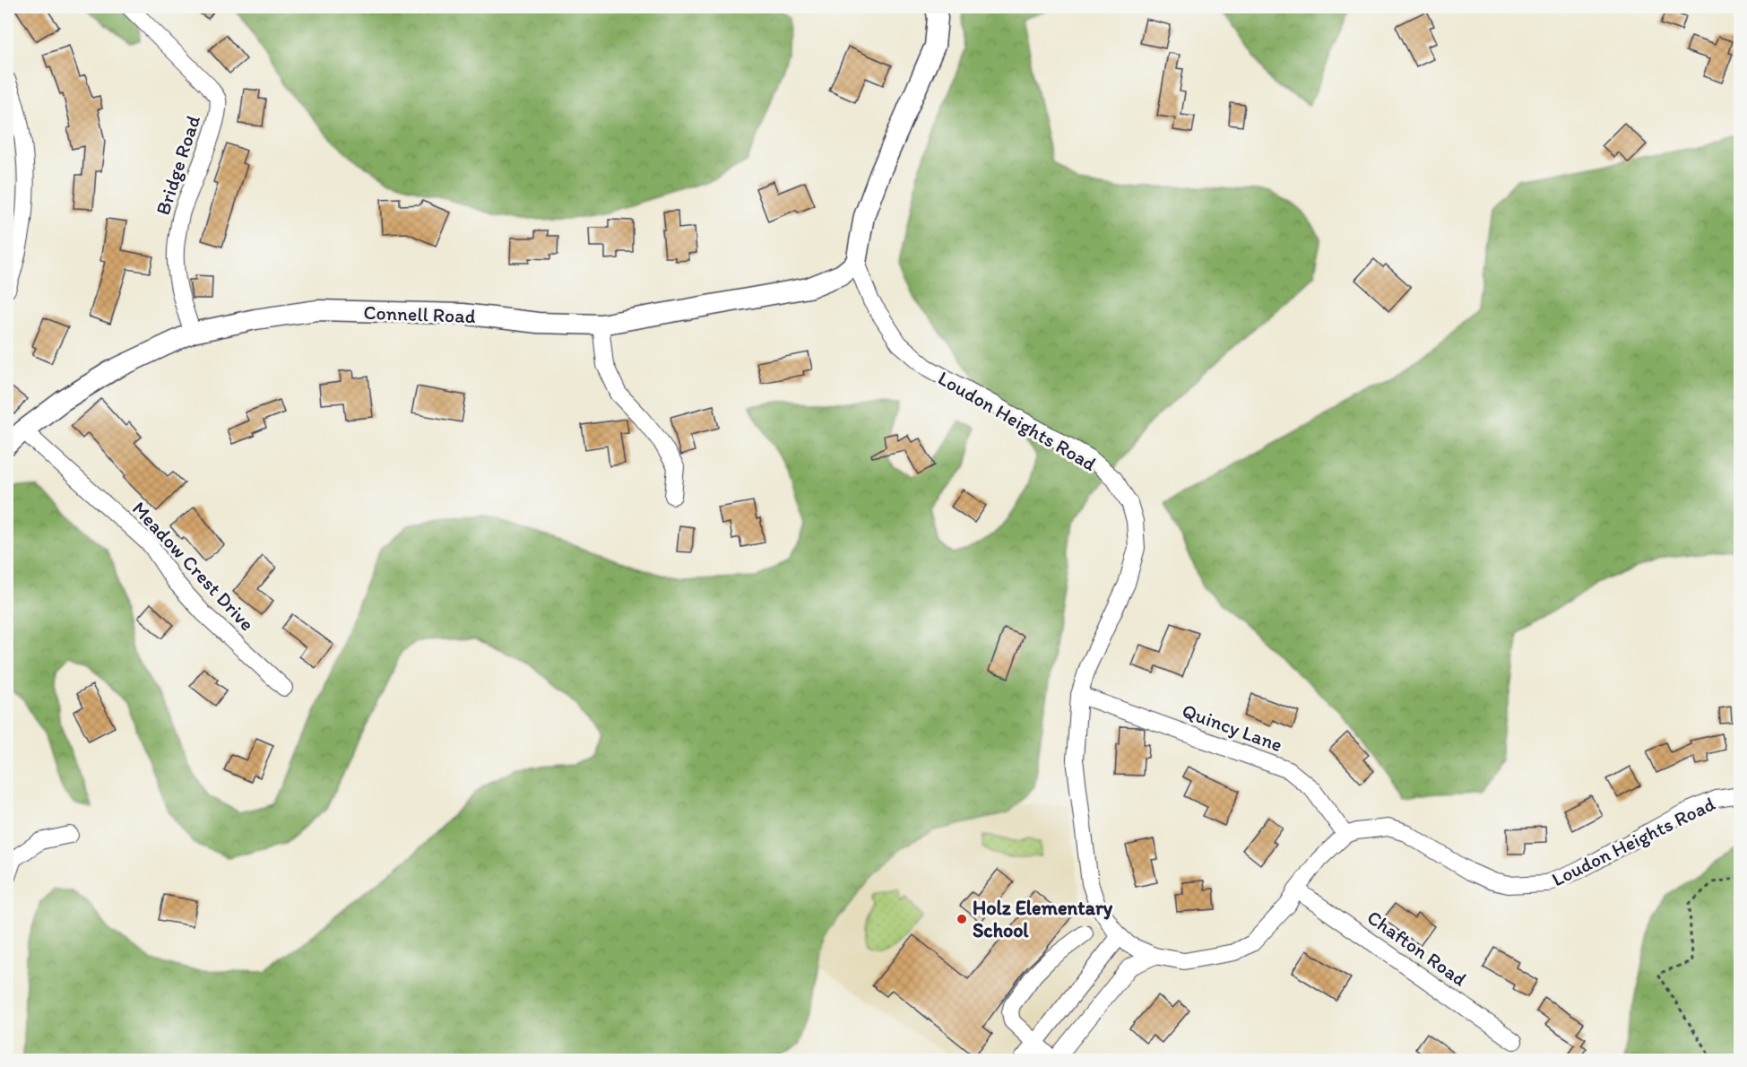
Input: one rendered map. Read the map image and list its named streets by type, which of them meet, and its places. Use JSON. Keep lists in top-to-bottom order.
{
  "streets": {
    "main road": ["Connell Road"],
    "street": [
      "Bridge Road",
      "Loudon Heights Road",
      "Meadow Crest Drive",
      "Quincy Lane",
      "Chafton Road"
    ]
  },
  "crossings": [
    ["Bridge Road", "Connell Road"],
    ["Connell Road", "Loudon Heights Road"],
    ["Connell Road", "Meadow Crest Drive"],
    ["Loudon Heights Road", "Quincy Lane"],
    ["Loudon Heights Road", "Chafton Road"]
  ],
  "places": ["Holz Elementary School"]
}
